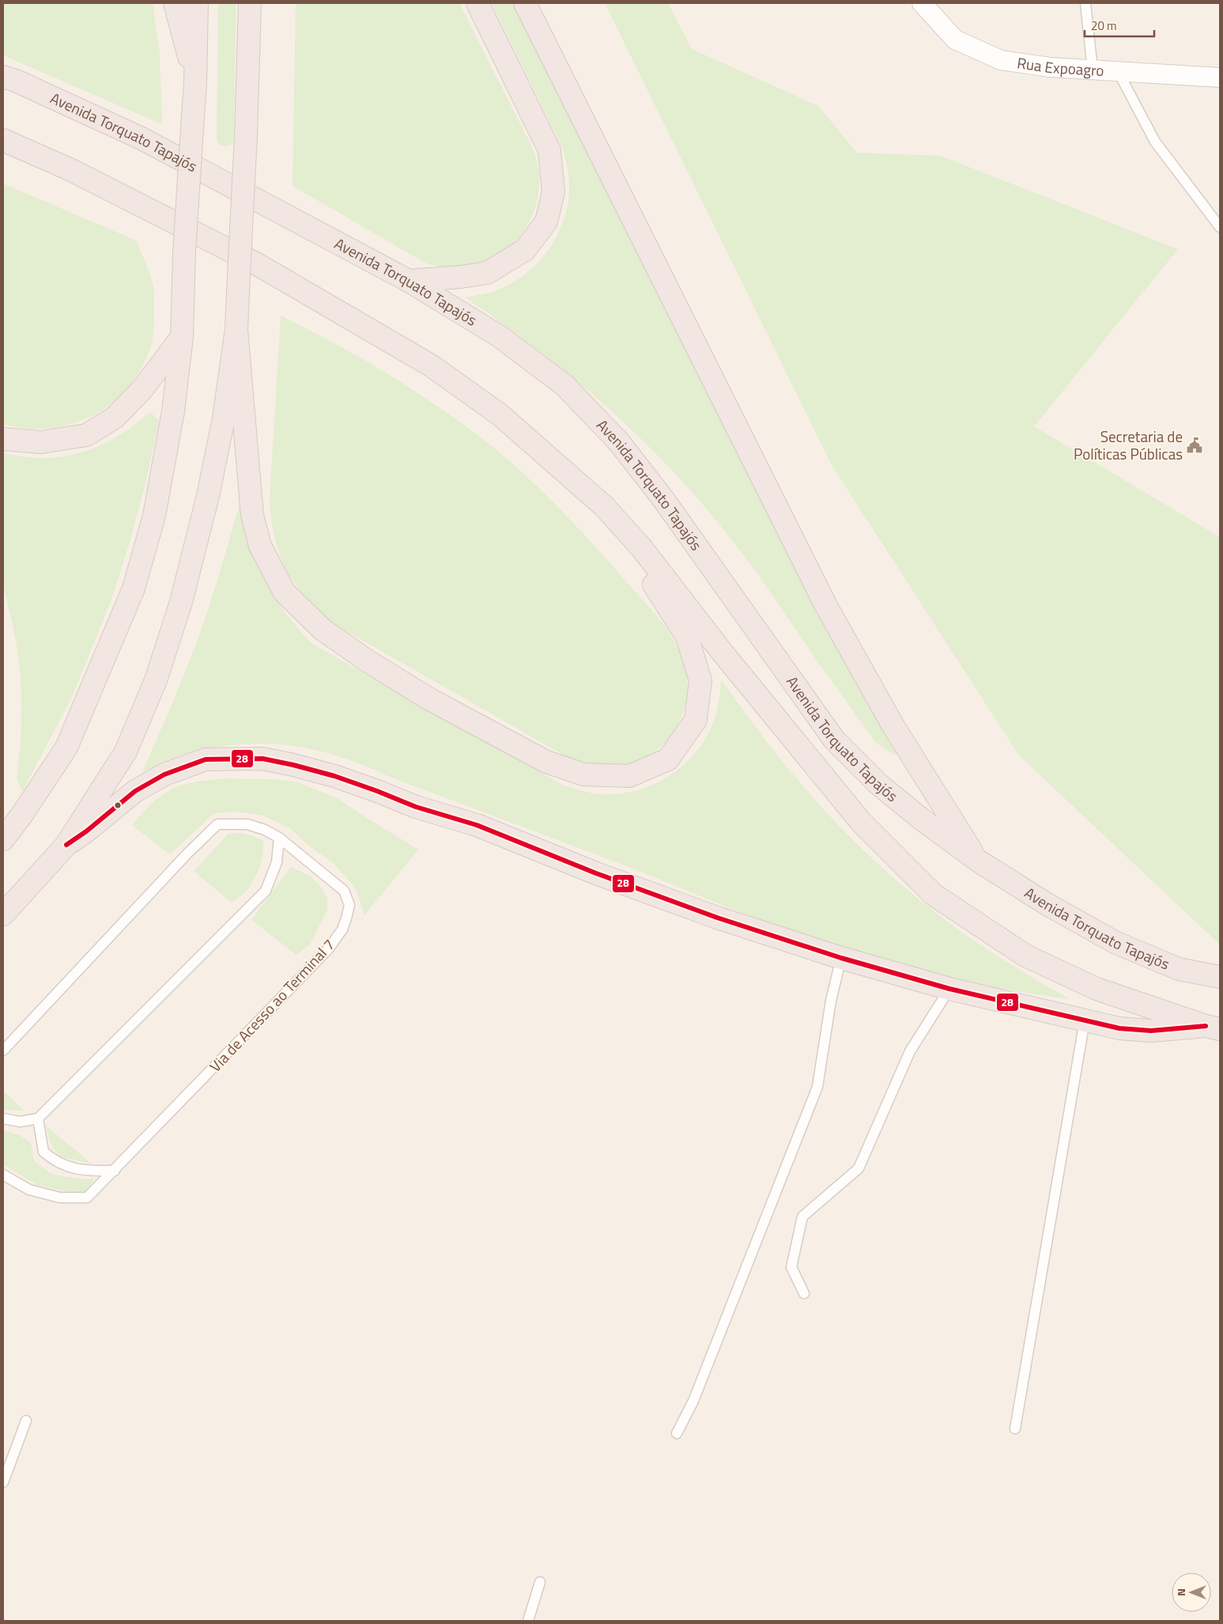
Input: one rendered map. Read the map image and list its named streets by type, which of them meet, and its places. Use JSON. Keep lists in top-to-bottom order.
{
  "streets": {
    "highway": ["Avenida Torquato Tapajós"],
    "street": ["Rua Expoagro"],
    "lane": ["Via de Acesso ao Terminal 7"]
  },
  "places": {
    "public building": ["Secretaria de Políticas Públicas"]
  },
  "lines": ["transit line 28"],
  "scale_bar": "20 m",
  "north": "left"
}
